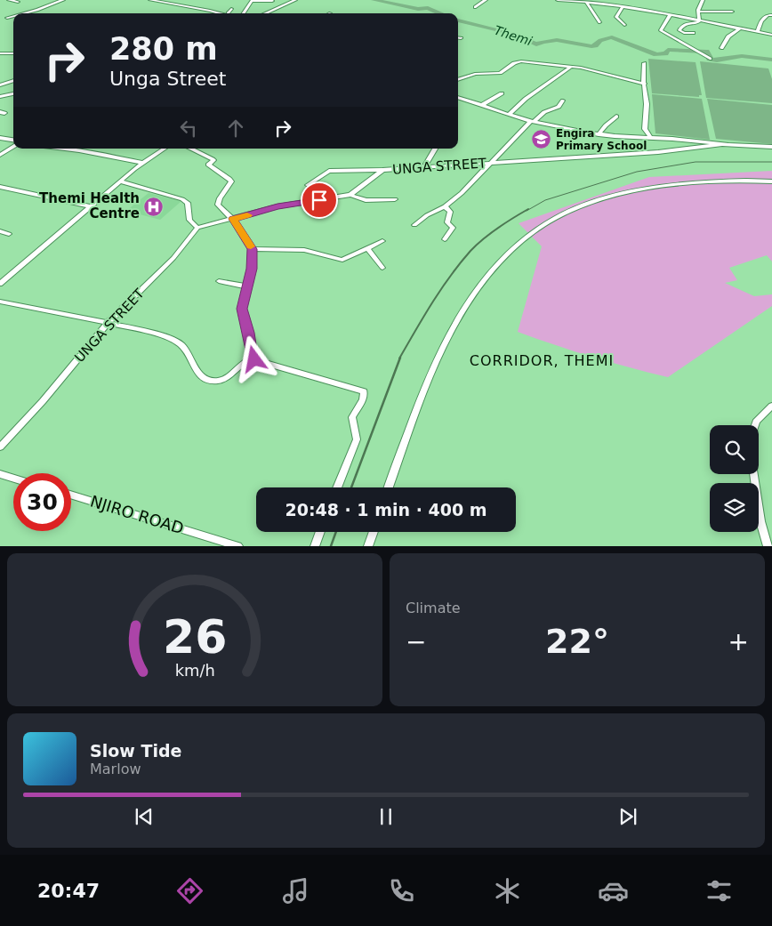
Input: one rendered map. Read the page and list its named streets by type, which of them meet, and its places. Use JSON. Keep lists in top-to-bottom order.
{
  "streets": {
    "street": ["UNGA STREET", "NJIRO ROAD"]
  },
  "districts": ["CORRIDOR, THEMI"],
  "water": ["Themi"],
  "places": {
    "school or university": ["Engira Primary School"],
    "hospital": ["Themi Health Centre"]
  },
  "page": {
    "turn": ["280 m", "Unga Street"],
    "limit": "30",
    "trip": "20:48 · 1 min · 400 m",
    "tile": "Climate",
    "heat": ["−", "22°", "+"],
    "song": ["Slow Tide", "Marlow"],
    "tabs": "20:47",
    "gauge": ["26", "km/h"]
  }
}
